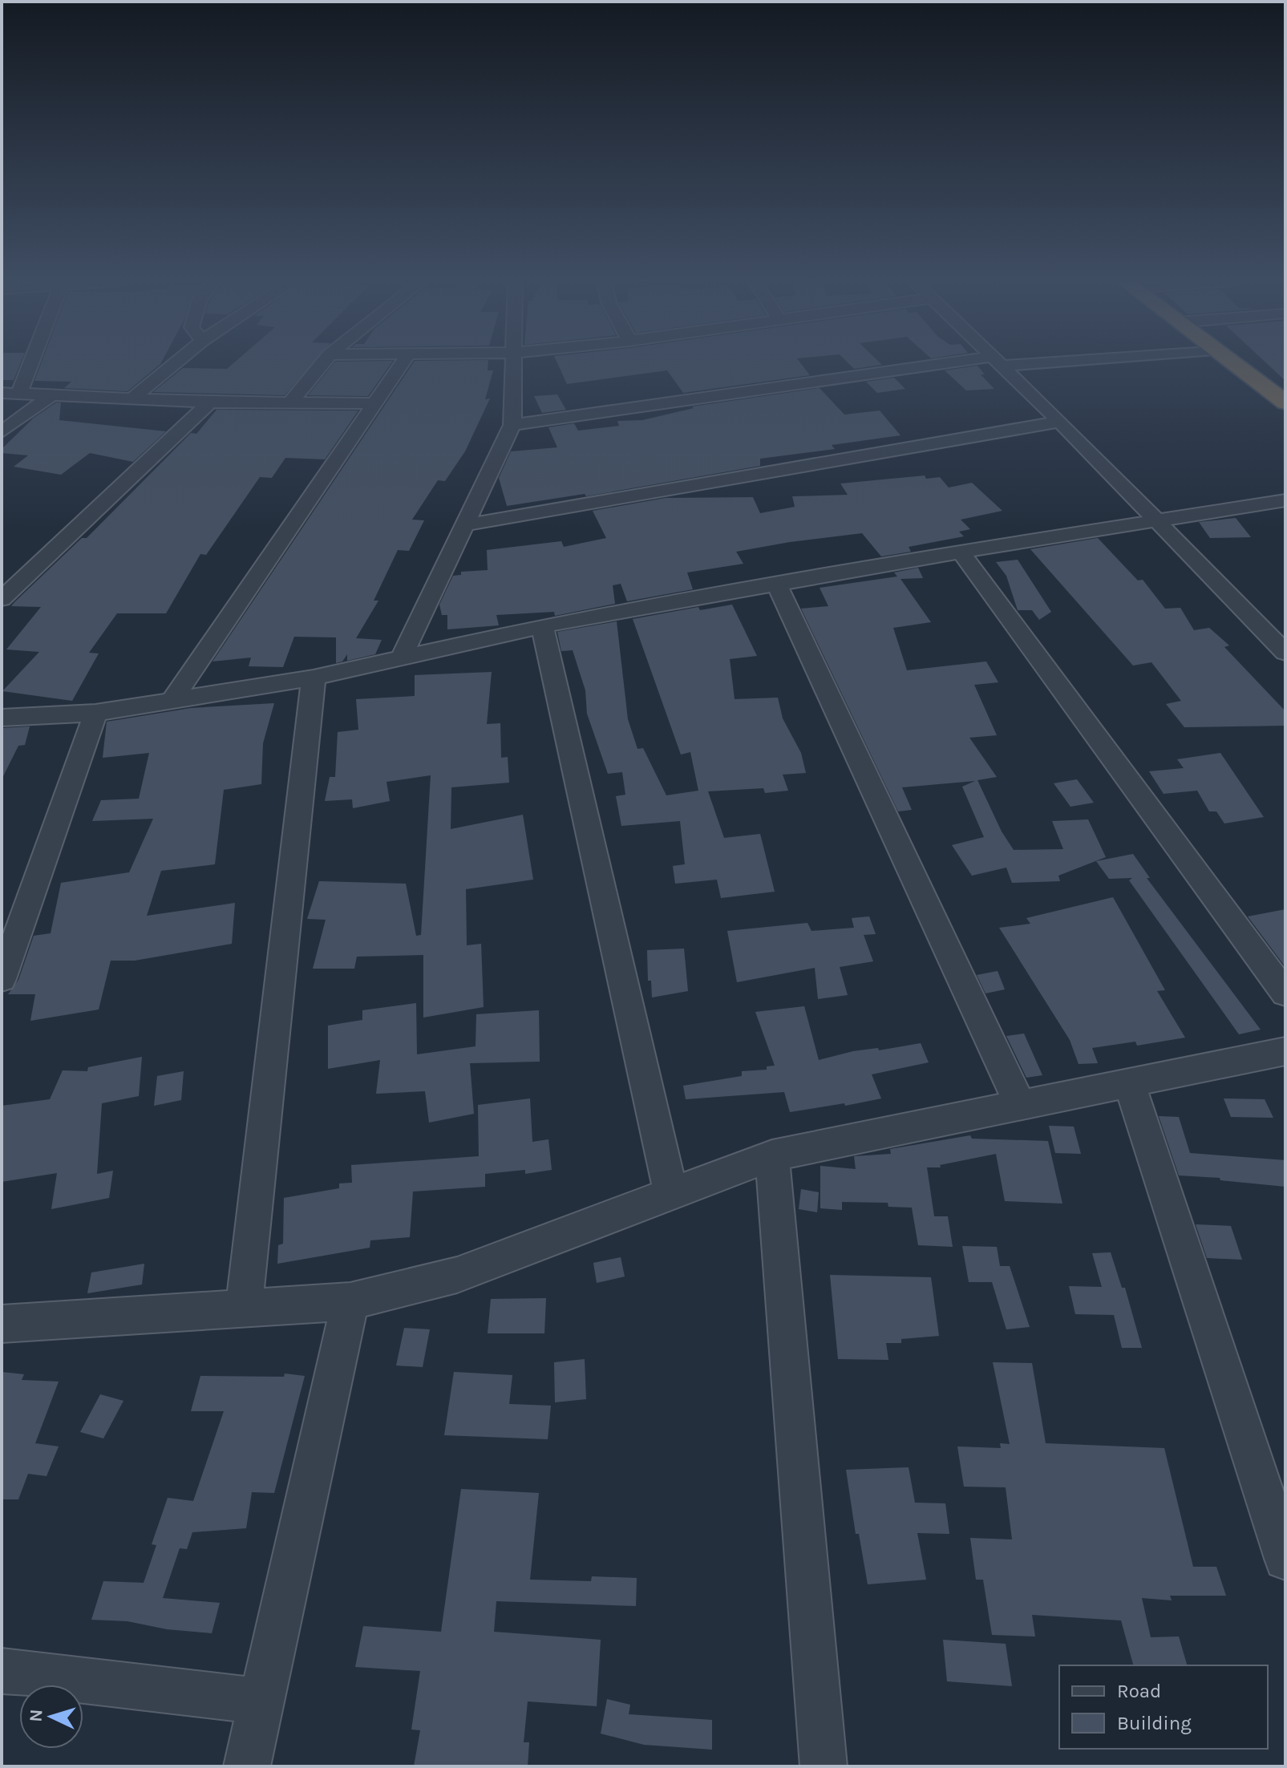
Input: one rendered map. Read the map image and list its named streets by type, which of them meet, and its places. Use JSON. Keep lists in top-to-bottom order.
{
  "legend": ["Road", "Building"],
  "north": "left"
}
